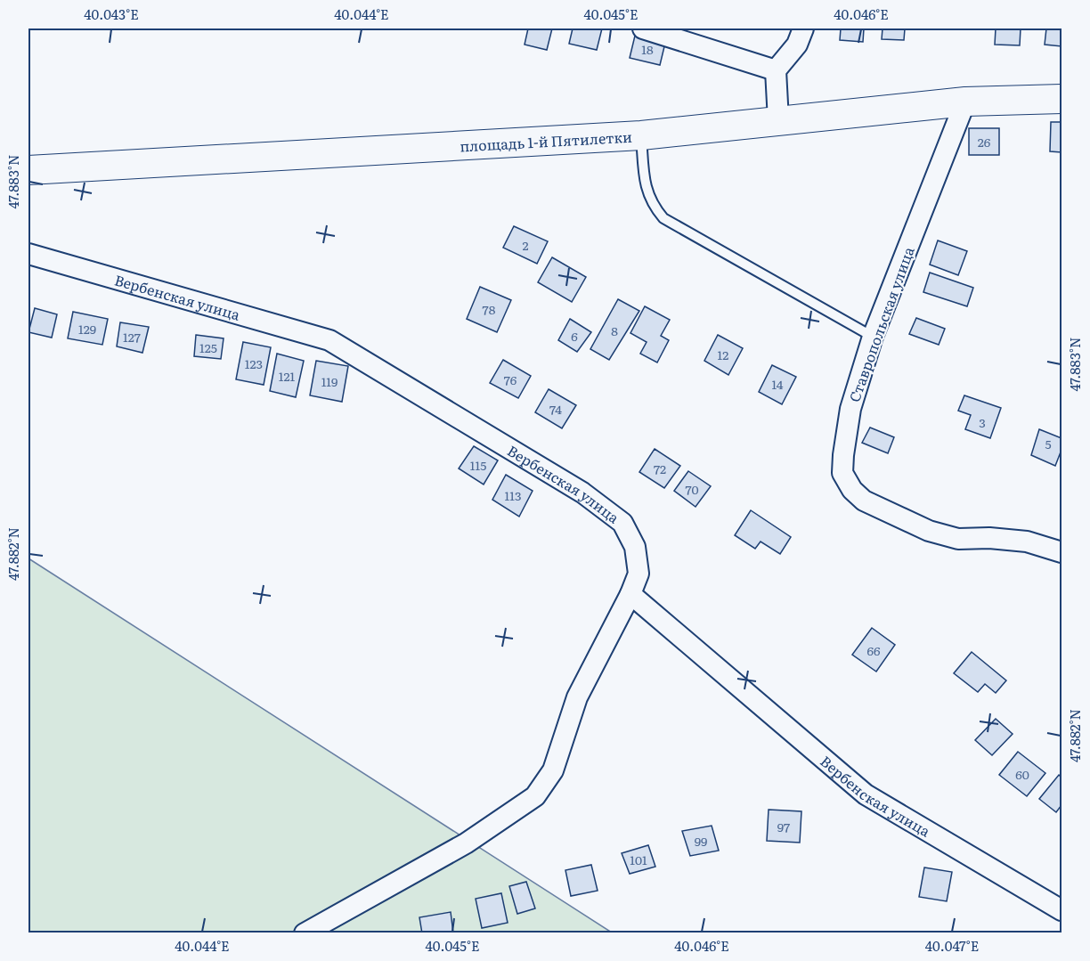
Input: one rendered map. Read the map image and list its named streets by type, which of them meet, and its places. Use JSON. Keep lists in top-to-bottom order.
{
  "streets": {
    "main road": ["площадь 1-й Пятилетки"],
    "street": ["Вербенская улица", "Ставропольская улица"]
  },
  "crossings": [
    ["площадь 1-й Пятилетки", "Ставропольская улица"]
  ],
  "house_numbers": [
    "18",
    "26",
    "2",
    "78",
    "129",
    "8",
    "6",
    "127",
    "125",
    "12",
    "123",
    "121",
    "76",
    "119",
    "14",
    "74",
    "3",
    "5",
    "115",
    "72",
    "70",
    "113",
    "66",
    "60",
    "97",
    "99",
    "101"
  ],
  "coordinates": [
    "40.043°E",
    "40.044°E",
    "40.045°E",
    "40.046°E",
    "47.883°N",
    "47.882°N",
    "40.047°E"
  ]
}
